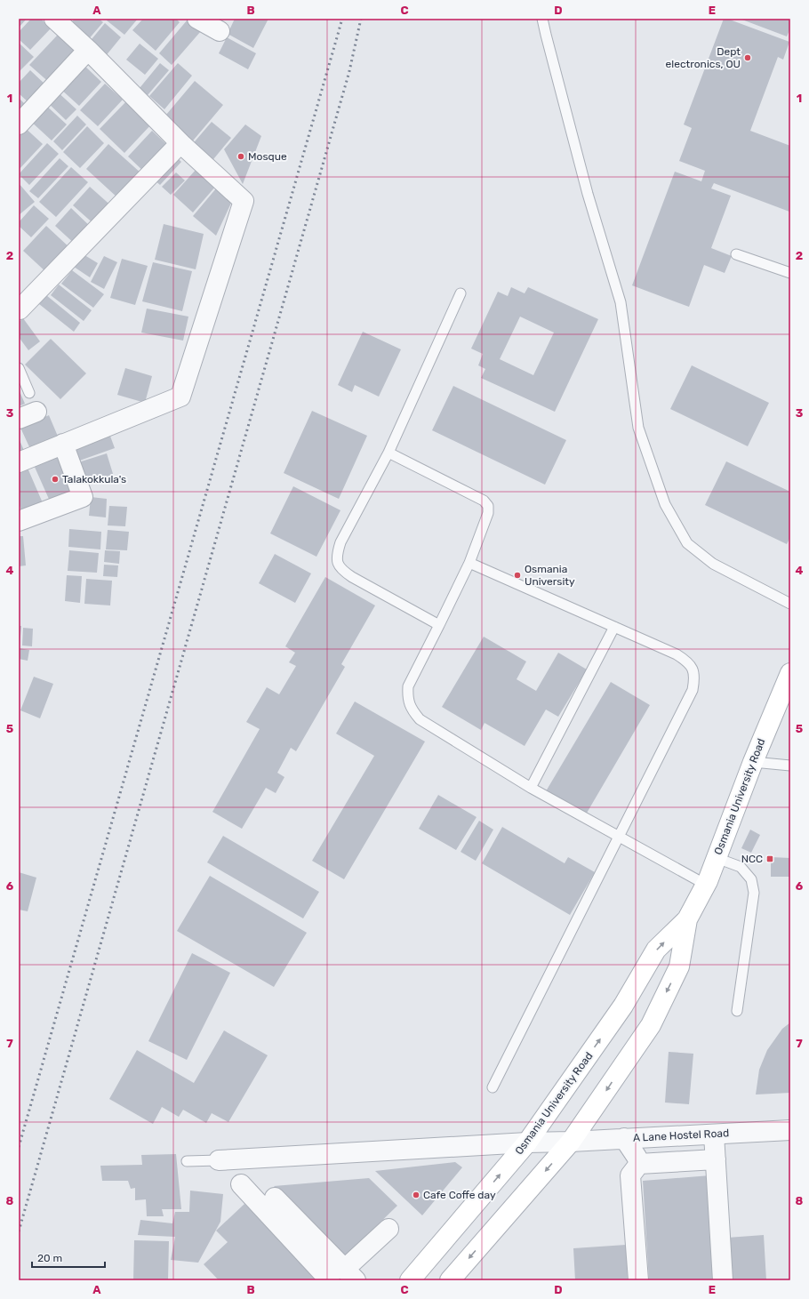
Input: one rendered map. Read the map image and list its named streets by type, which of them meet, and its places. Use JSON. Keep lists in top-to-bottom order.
{
  "streets": {
    "main road": ["Osmania University Road"],
    "street": ["A Lane Hostel Road"]
  },
  "crossings": [
    ["Osmania University Road", "A Lane Hostel Road"]
  ],
  "places": {
    "other": [
      "Dept electronics, OU",
      "Mosque",
      "Talakokkula's",
      "Osmania University",
      "Cafe Coffe day"
    ],
    "transit": ["NCC"]
  },
  "scale_bar": "20 m",
  "grid": {
    "columns": [
      "A",
      "B",
      "C",
      "D",
      "E"
    ],
    "rows": [
      "1",
      "2",
      "3",
      "4",
      "5",
      "6",
      "7",
      "8"
    ]
  }
}
